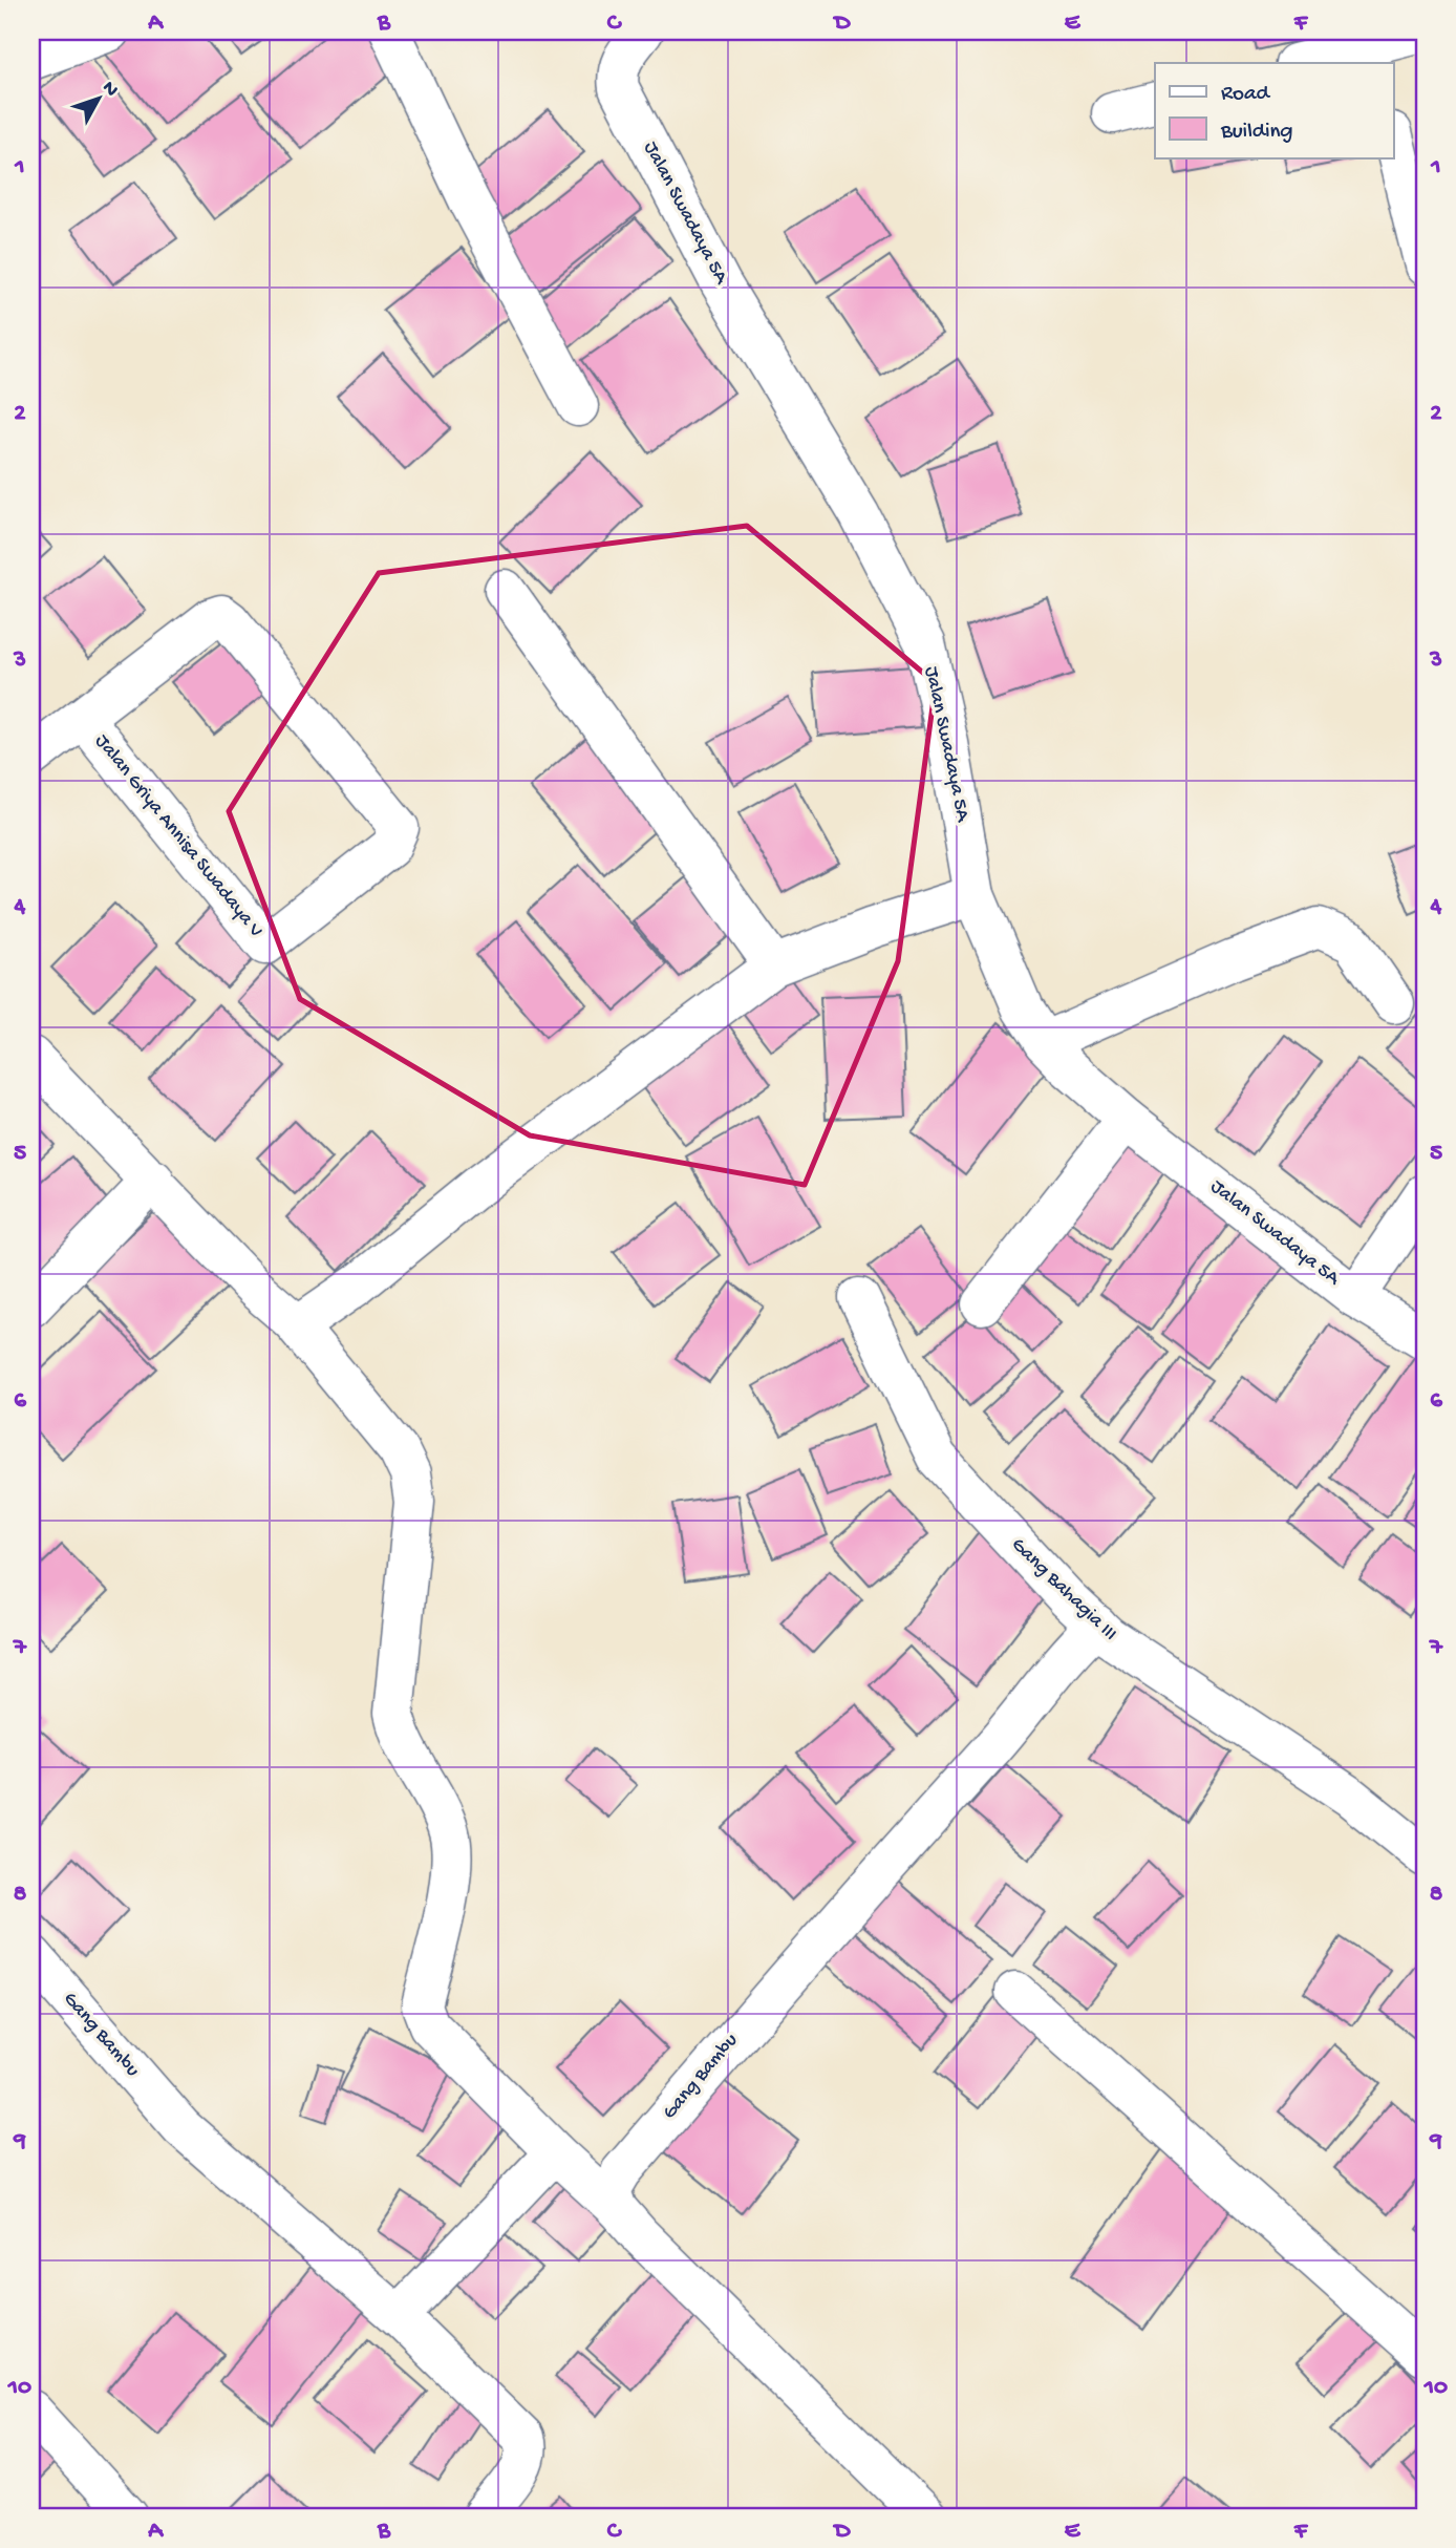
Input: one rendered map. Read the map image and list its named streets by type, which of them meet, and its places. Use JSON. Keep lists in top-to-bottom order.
{
  "streets": {
    "street": [
      "Jalan Swadaya 5A",
      "Jalan Griya Annisa Swadaya V",
      "Gang Bahagia III",
      "Gang Bambu"
    ]
  },
  "crossings": [
    ["Gang Bahagia III", "Gang Bambu"]
  ],
  "legend": ["Road", "Building"],
  "north": "top right",
  "grid": {
    "columns": [
      "A",
      "B",
      "C",
      "D",
      "E",
      "F"
    ],
    "rows": [
      "1",
      "2",
      "3",
      "4",
      "5",
      "6",
      "7",
      "8",
      "9",
      "10"
    ]
  }
}
